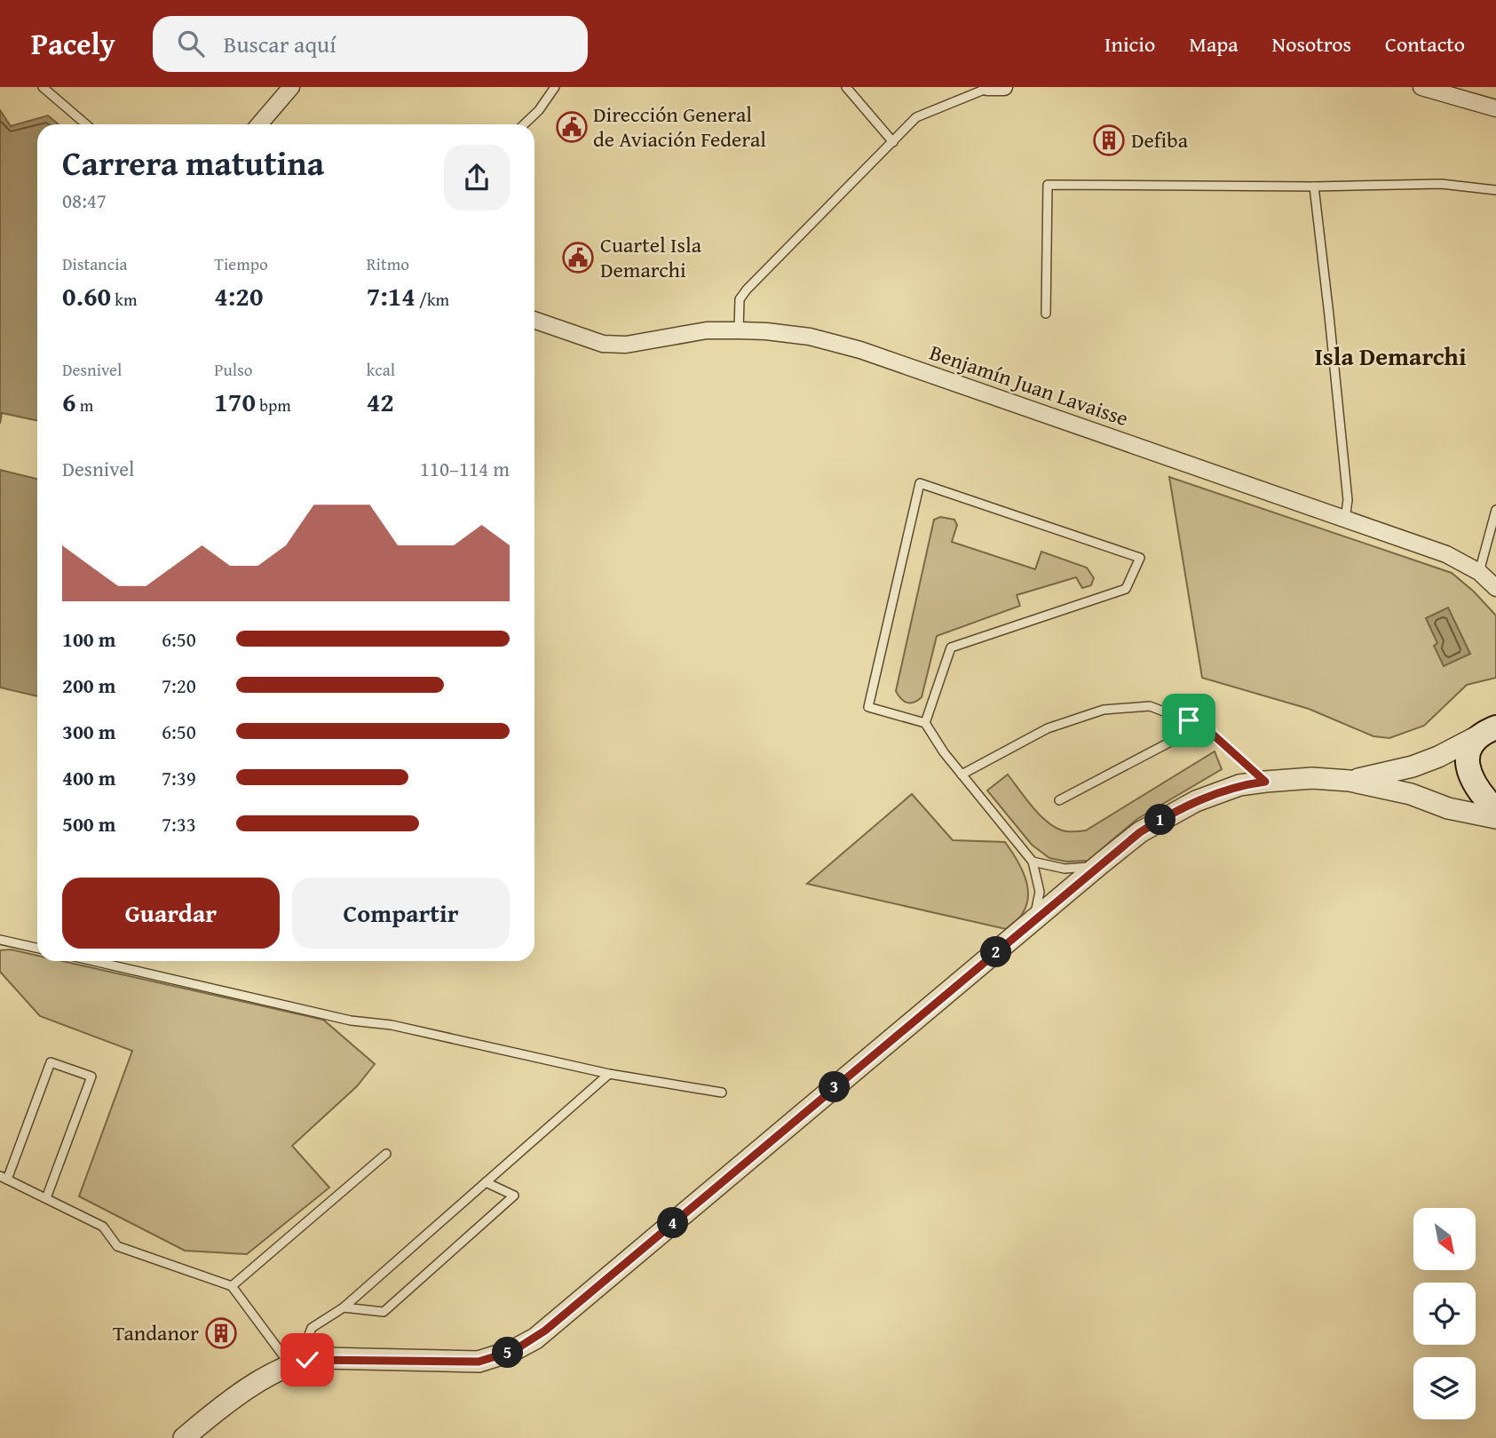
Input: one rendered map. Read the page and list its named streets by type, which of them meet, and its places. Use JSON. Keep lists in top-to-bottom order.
{
  "streets": {
    "street": ["Benjamín Juan Lavaisse"]
  },
  "districts": ["Isla Demarchi"],
  "places": {
    "public building": ["Dirección General de Aviación Federal", "Cuartel Isla Demarchi"],
    "building": ["Defiba", "Tandanor"]
  },
  "north": "bottom right",
  "page": {
    "header": "Pacely",
    "search": "Buscar aquí",
    "nav": [
      "Inicio",
      "Mapa",
      "Nosotros",
      "Contacto"
    ],
    "heading": ["Carrera matutina", "08:47"],
    "stats": [
      ["Distancia", "0.60 km"],
      ["Tiempo", "4:20"],
      ["Ritmo", "7:14 /km"],
      ["Desnivel", "6 m"],
      ["Pulso", "170 bpm"],
      ["kcal", "42"]
    ],
    "chart": ["Desnivel", "110–114 m"],
    "list": [
      {
        "name": "100 m",
        "note": "6:50"
      },
      {
        "name": "200 m",
        "note": "7:20"
      },
      {
        "name": "300 m",
        "note": "6:50"
      },
      {
        "name": "400 m",
        "note": "7:39"
      },
      {
        "name": "500 m",
        "note": "7:33"
      }
    ],
    "pins": [
      "1",
      "2",
      "3",
      "4",
      "5"
    ],
    "buttons": ["Guardar", "Compartir"]
  }
}
